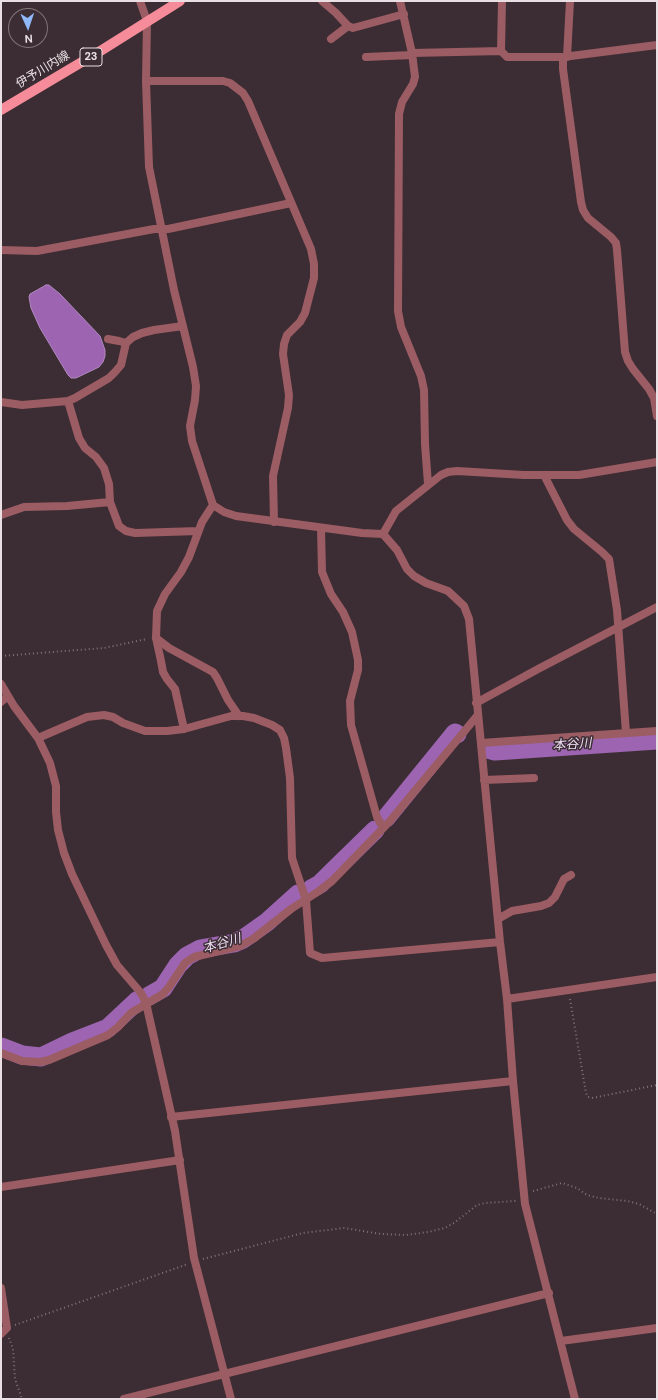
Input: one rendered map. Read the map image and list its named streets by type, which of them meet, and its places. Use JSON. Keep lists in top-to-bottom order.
{
  "streets": {
    "main road": ["23", "伊予川内線"]
  },
  "water": ["本谷川"],
  "north": "bottom"
}
